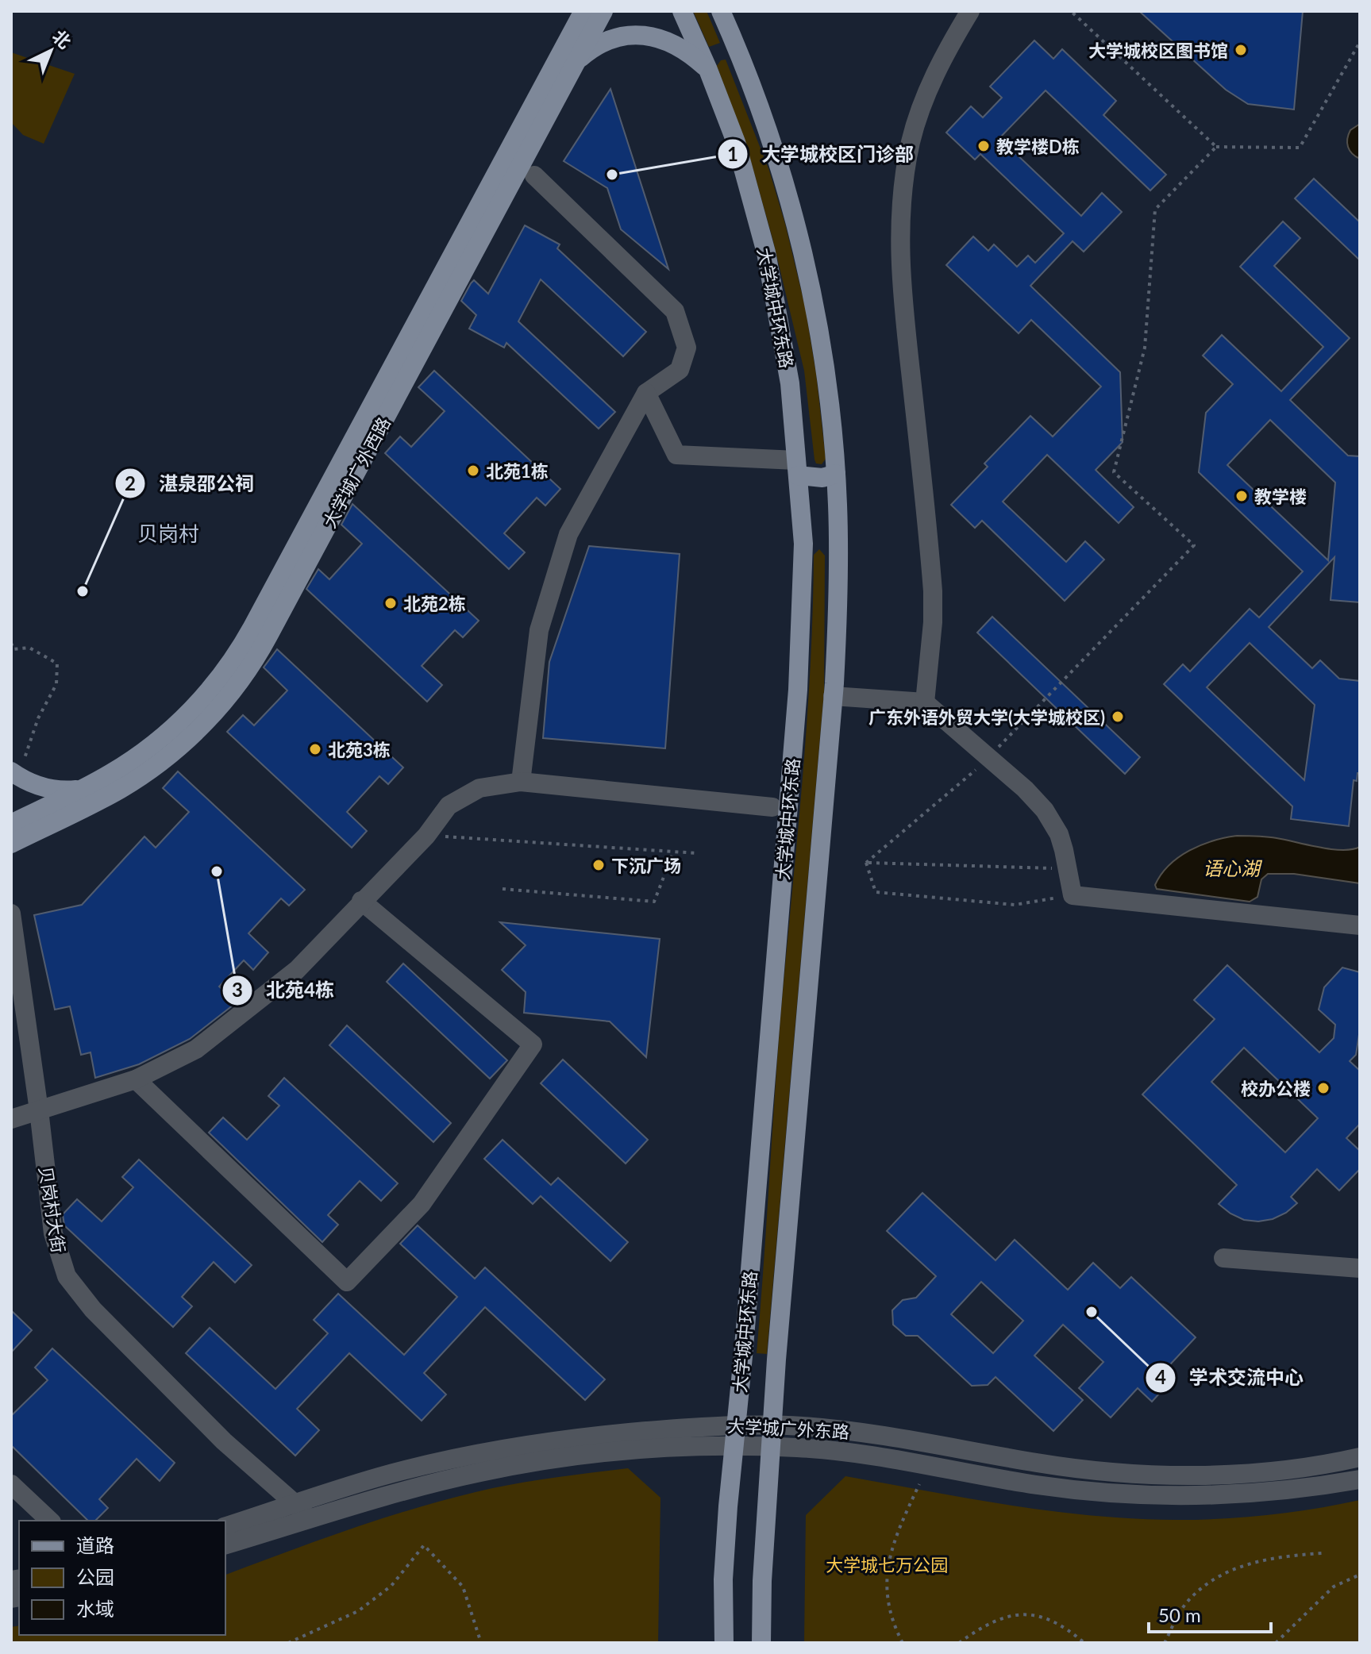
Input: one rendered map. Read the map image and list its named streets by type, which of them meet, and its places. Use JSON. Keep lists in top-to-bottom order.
{
  "streets": {
    "main road": ["大学城中环东路", "大学城广外西路"],
    "street": ["贝岗村大街", "大学城广外东路"]
  },
  "crossings": [
    ["大学城中环东路", "大学城广外东路"],
    ["贝岗村大街", "大学城广外东路"]
  ],
  "districts": ["贝岗村"],
  "water": ["语心湖"],
  "parks": ["大学城七万公园"],
  "places": [
    "大学城校区图书馆",
    "教学楼D栋",
    "大学城校区门诊部",
    "北苑1栋",
    "教学楼",
    "湛泉邵公祠",
    "北苑2栋",
    "广东外语外贸大学(大学城校区)",
    "北苑3栋",
    "下沉广场",
    "北苑4栋",
    "校办公楼",
    "学术交流中心"
  ],
  "legend": ["道路", "公园", "水域"],
  "scale_bar": "50 m",
  "north": "top right"
}
